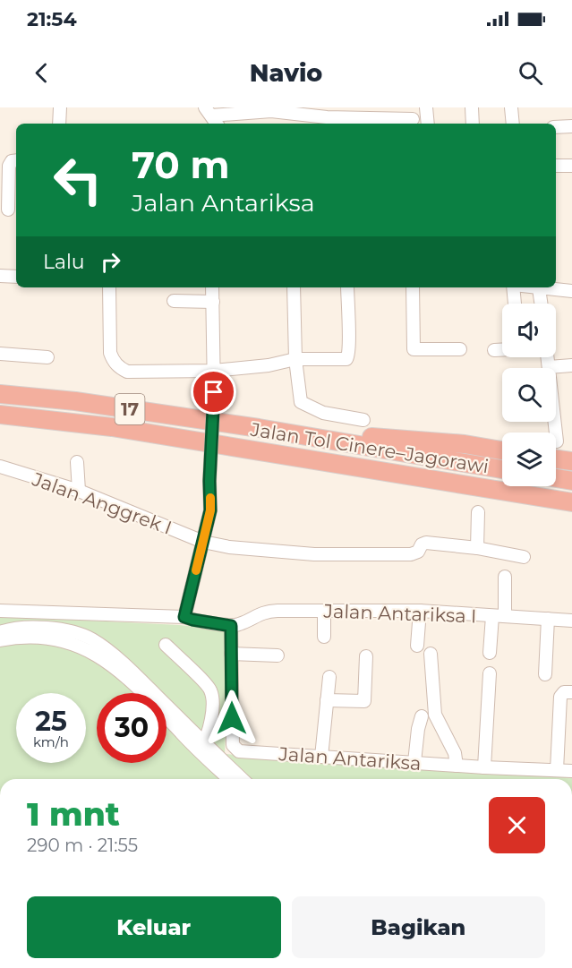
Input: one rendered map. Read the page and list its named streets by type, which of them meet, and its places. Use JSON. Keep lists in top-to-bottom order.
{
  "streets": {
    "highway": ["17", "Jalan Tol Cinere–Jagorawi"],
    "street": ["Jalan Anggrek I", "Jalan Antariksa I", "Jalan Antariksa"]
  },
  "crossings": [
    ["Jalan Antariksa I", "Jalan Antariksa"]
  ],
  "page": {
    "status": "21:54",
    "header": "Navio",
    "turn": ["70 m", "Jalan Antariksa"],
    "then": "Lalu",
    "speed": "25 km/h",
    "limit": "30",
    "heading": ["1 mnt", "290 m · 21:55"],
    "buttons": ["Keluar", "Bagikan"]
  }
}
